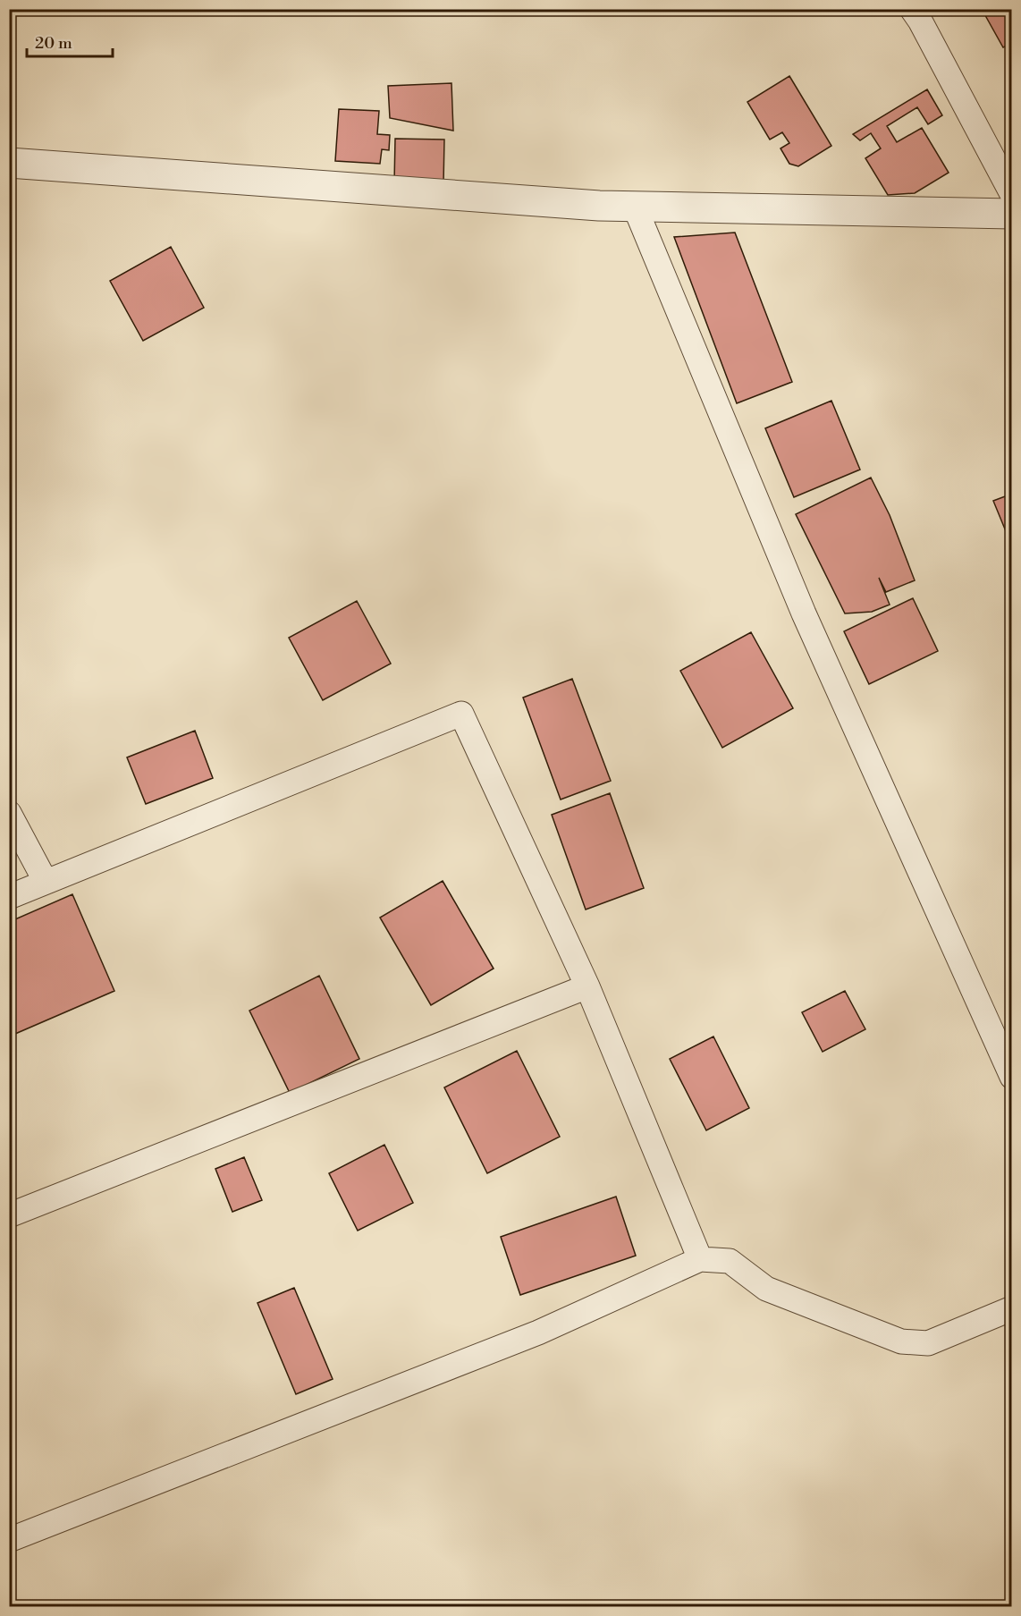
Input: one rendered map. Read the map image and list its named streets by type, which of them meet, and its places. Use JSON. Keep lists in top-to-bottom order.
{
  "scale_bar": "20 m"
}
